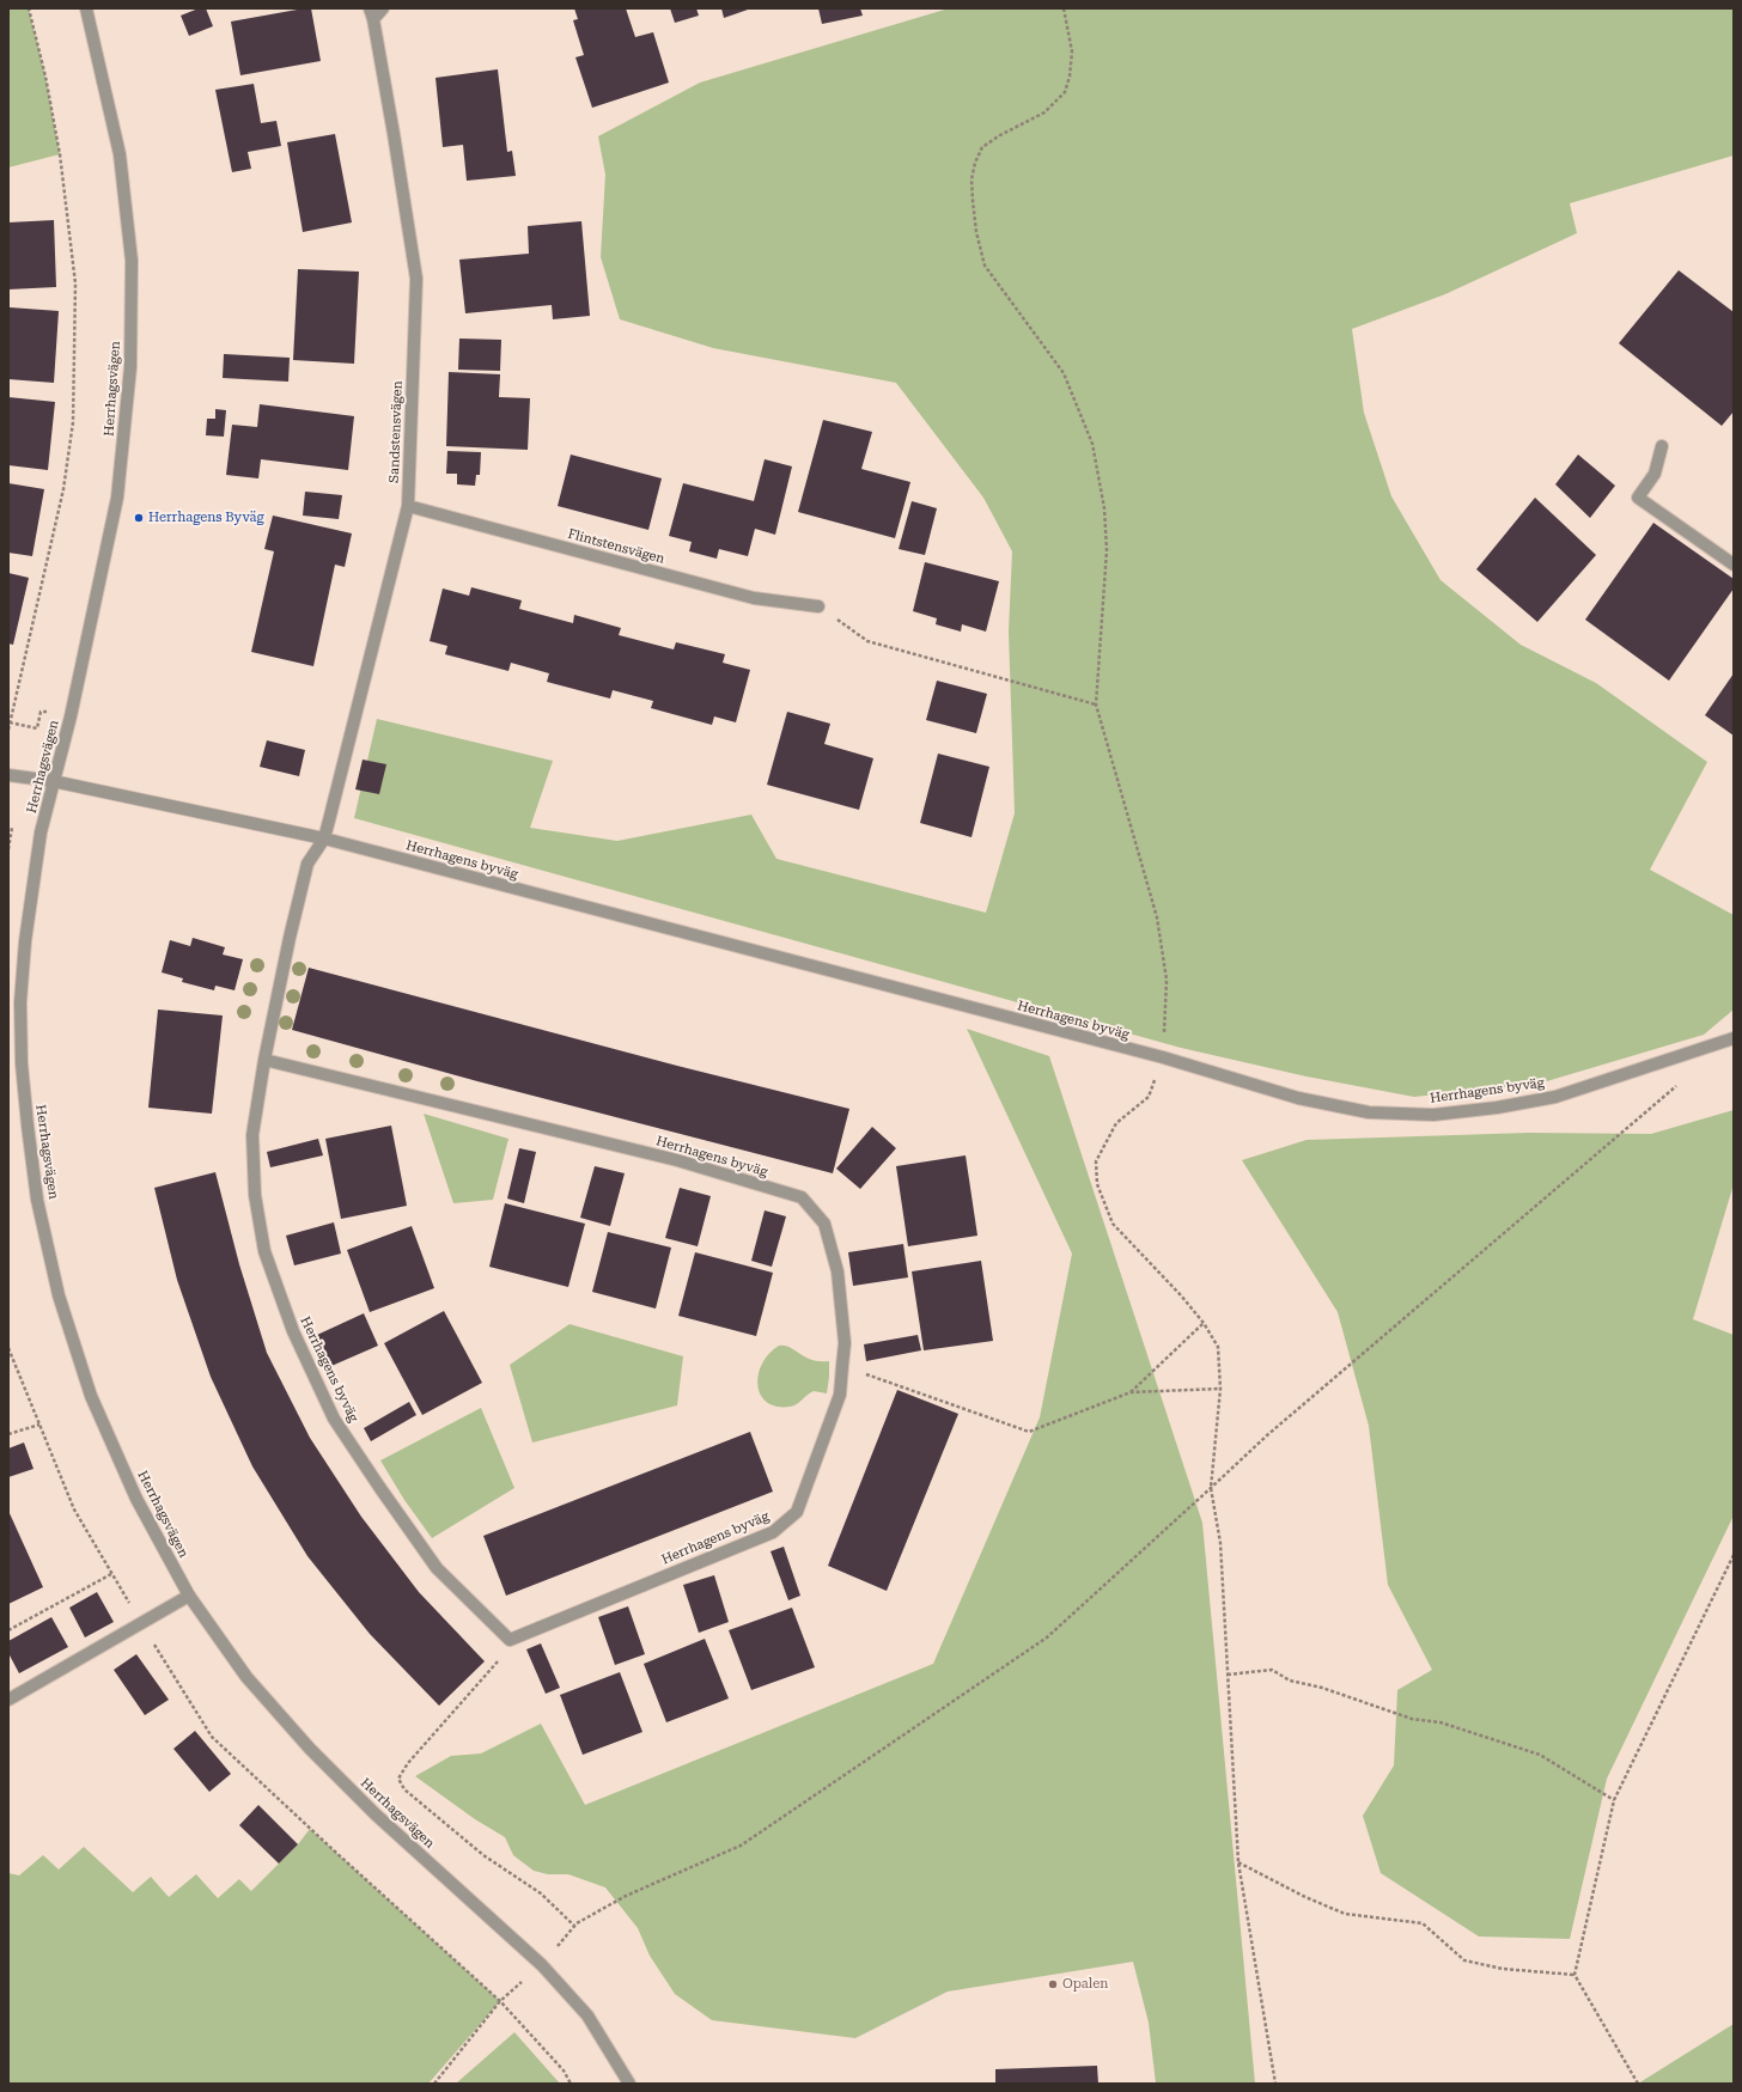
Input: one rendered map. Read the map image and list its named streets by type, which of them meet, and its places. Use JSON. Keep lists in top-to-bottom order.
{
  "streets": {
    "street": [
      "Herrhagsvägen",
      "Sandstensvägen",
      "Flintstensvägen",
      "Herrhagens byväg"
    ]
  },
  "crossings": [
    ["Herrhagsvägen", "Herrhagens byväg"],
    ["Sandstensvägen", "Flintstensvägen"],
    ["Sandstensvägen", "Herrhagens byväg"]
  ],
  "places": ["Herrhagens Byväg", "Opalen"]
}
